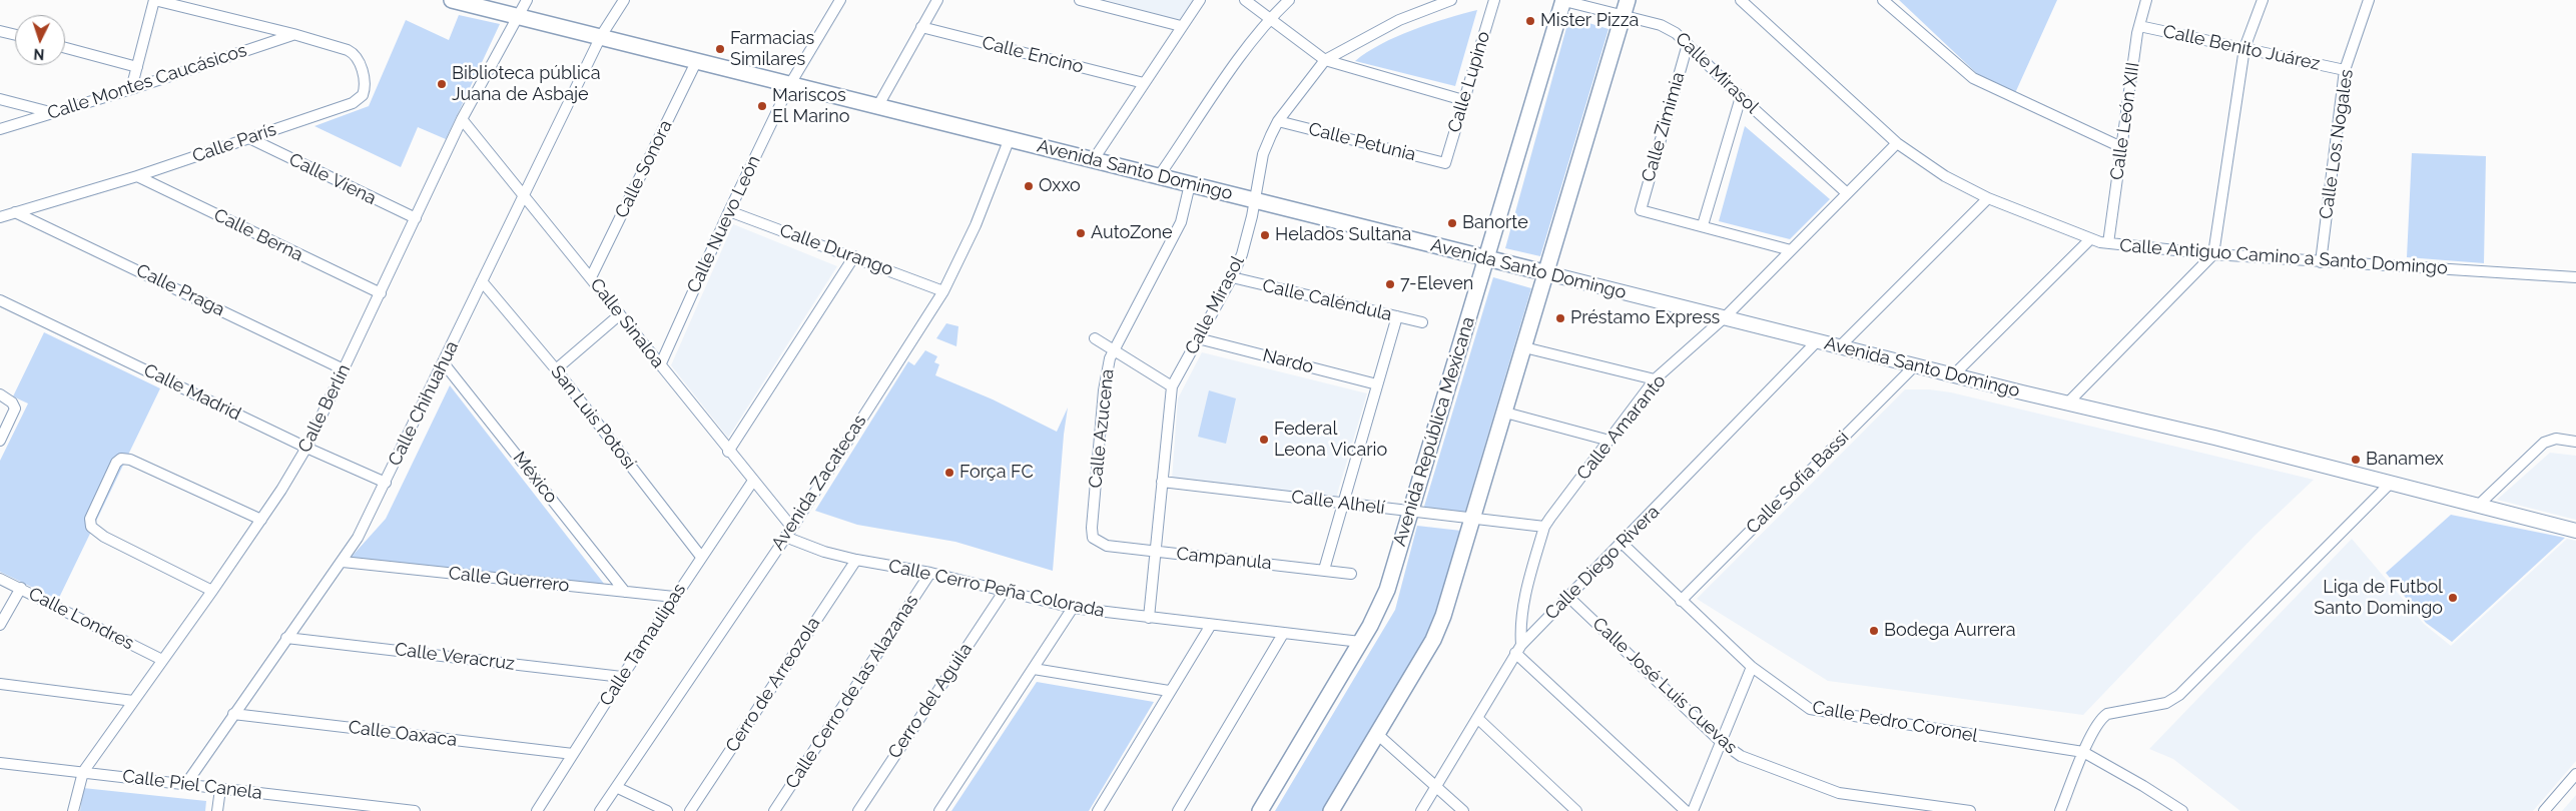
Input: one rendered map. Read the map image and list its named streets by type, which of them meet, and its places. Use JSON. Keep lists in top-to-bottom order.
{
  "streets": {
    "main road": ["Avenida Santo Domingo", "Avenida República Mexicana"],
    "street": [
      "Calle Benito Juárez",
      "Calle Encino",
      "Calle Mirasol",
      "Calle Montes Caucásicos",
      "Calle Lupino",
      "Calle León XIII",
      "Calle Zimimia",
      "Calle Petunia",
      "Calle París",
      "Calle Los Nogales",
      "Calle Sonora",
      "Calle Viena",
      "Calle Nuevo León",
      "Calle Berna",
      "Calle Durango",
      "Calle Antiguo Camino a Santo Domingo",
      "Calle Praga",
      "Calle Caléndula",
      "Calle Sinaloa",
      "Nardo",
      "Calle Madrid",
      "Calle Chihuahua",
      "Calle Berlín",
      "San Luis Potosí",
      "Calle Amaranto",
      "Calle Azucena",
      "México",
      "Avenida Zacatecas",
      "Calle Sofía Bassi",
      "Calle Alhelí",
      "Campanula",
      "Calle Diego Rivera",
      "Calle Guerrero",
      "Calle Cerro Peña Colorada",
      "Calle Londres",
      "Calle Tamaulipas",
      "Calle Veracruz",
      "Cerro de Arreozola",
      "Calle José Luis Cuevas",
      "Calle Cerro de las Alazanas",
      "Cerro del Aguila",
      "Calle Pedro Coronel",
      "Calle Oaxaca",
      "Calle Piel Canela"
    ]
  },
  "crossings": [
    ["Calle Benito Juárez", "Calle León XIII"],
    ["Calle Benito Juárez", "Calle Los Nogales"],
    ["Calle Mirasol", "Calle Zimimia"],
    ["Calle Mirasol", "Calle Petunia"],
    ["Calle Mirasol", "Avenida Santo Domingo"],
    ["Calle Mirasol", "Calle Caléndula"],
    ["Calle Mirasol", "Nardo"],
    ["Calle Mirasol", "Calle Amaranto"],
    ["Calle Mirasol", "Avenida República Mexicana"],
    ["Calle Mirasol", "Calle Alhelí"],
    ["Calle Mirasol", "Campanula"],
    ["Calle Mirasol", "Calle Cerro Peña Colorada"],
    ["Calle Montes Caucásicos", "Calle París"],
    ["Calle Lupino", "Calle Petunia"],
    ["Calle León XIII", "Calle Antiguo Camino a Santo Domingo"],
    ["Calle París", "Calle Viena"],
    ["Calle París", "Calle Berna"],
    ["Calle París", "Calle Praga"],
    ["Calle Los Nogales", "Calle Antiguo Camino a Santo Domingo"],
    ["Calle Sonora", "Avenida Santo Domingo"],
    ["Calle Sonora", "Calle Sinaloa"],
    ["Avenida Santo Domingo", "Calle Nuevo León"],
    ["Avenida Santo Domingo", "Calle Chihuahua"],
    ["Avenida Santo Domingo", "Calle Berlín"],
    ["Avenida Santo Domingo", "Calle Amaranto"],
    ["Avenida Santo Domingo", "Calle Azucena"],
    ["Avenida Santo Domingo", "Avenida República Mexicana"],
    ["Avenida Santo Domingo", "Avenida Zacatecas"],
    ["Avenida Santo Domingo", "Calle Sofía Bassi"],
    ["Avenida Santo Domingo", "Calle Diego Rivera"],
    ["Calle Viena", "Calle Berlín"],
    ["Calle Nuevo León", "Calle Durango"],
    ["Calle Nuevo León", "Calle Sinaloa"],
    ["Calle Berna", "Calle Berlín"],
    ["Calle Durango", "Avenida Zacatecas"],
    ["Calle Antiguo Camino a Santo Domingo", "Calle Amaranto"],
    ["Calle Praga", "Calle Berlín"],
    ["Calle Sinaloa", "Calle Chihuahua"],
    ["Calle Sinaloa", "Calle Berlín"],
    ["Calle Sinaloa", "Avenida Zacatecas"],
    ["Calle Sinaloa", "Calle Tamaulipas"],
    ["Calle Madrid", "Calle Chihuahua"],
    ["Calle Madrid", "Calle Berlín"],
    ["Calle Chihuahua", "San Luis Potosí"],
    ["Calle Chihuahua", "México"],
    ["Calle Chihuahua", "Calle Guerrero"],
    ["Calle Chihuahua", "Calle Veracruz"],
    ["Calle Chihuahua", "Calle Oaxaca"],
    ["Calle Chihuahua", "Calle Piel Canela"],
    ["Calle Berlín", "Calle Londres"],
    ["Calle Berlín", "Calle Piel Canela"],
    ["San Luis Potosí", "Calle Tamaulipas"],
    ["Calle Amaranto", "Calle Alhelí"],
    ["Calle Amaranto", "Calle Diego Rivera"],
    ["Calle Azucena", "Campanula"],
    ["Avenida República Mexicana", "Calle Alhelí"],
    ["Avenida República Mexicana", "Calle Cerro Peña Colorada"],
    ["México", "Calle Guerrero"],
    ["Avenida Zacatecas", "Calle Cerro Peña Colorada"],
    ["Calle Sofía Bassi", "Calle Pedro Coronel"],
    ["Calle Diego Rivera", "Calle José Luis Cuevas"],
    ["Calle Diego Rivera", "Calle Pedro Coronel"],
    ["Calle Guerrero", "Calle Tamaulipas"],
    ["Calle Cerro Peña Colorada", "Cerro de Arreozola"],
    ["Calle Cerro Peña Colorada", "Calle Cerro de las Alazanas"],
    ["Calle Cerro Peña Colorada", "Cerro del Aguila"],
    ["Calle Tamaulipas", "Calle Veracruz"],
    ["Calle Tamaulipas", "Calle Oaxaca"]
  ],
  "places": [
    "Mister Pizza",
    "Farmacias Similares",
    "Biblioteca pública Juana de Asbaje",
    "Mariscos El Marino",
    "Oxxo",
    "Banorte",
    "AutoZone",
    "Helados Sultana",
    "7-Eleven",
    "Préstamo Express",
    "Federal Leona Vicario",
    "Banamex",
    "Força FC",
    "Liga de Futbol Santo Domingo",
    "Bodega Aurrera"
  ],
  "north": "bottom"
}
